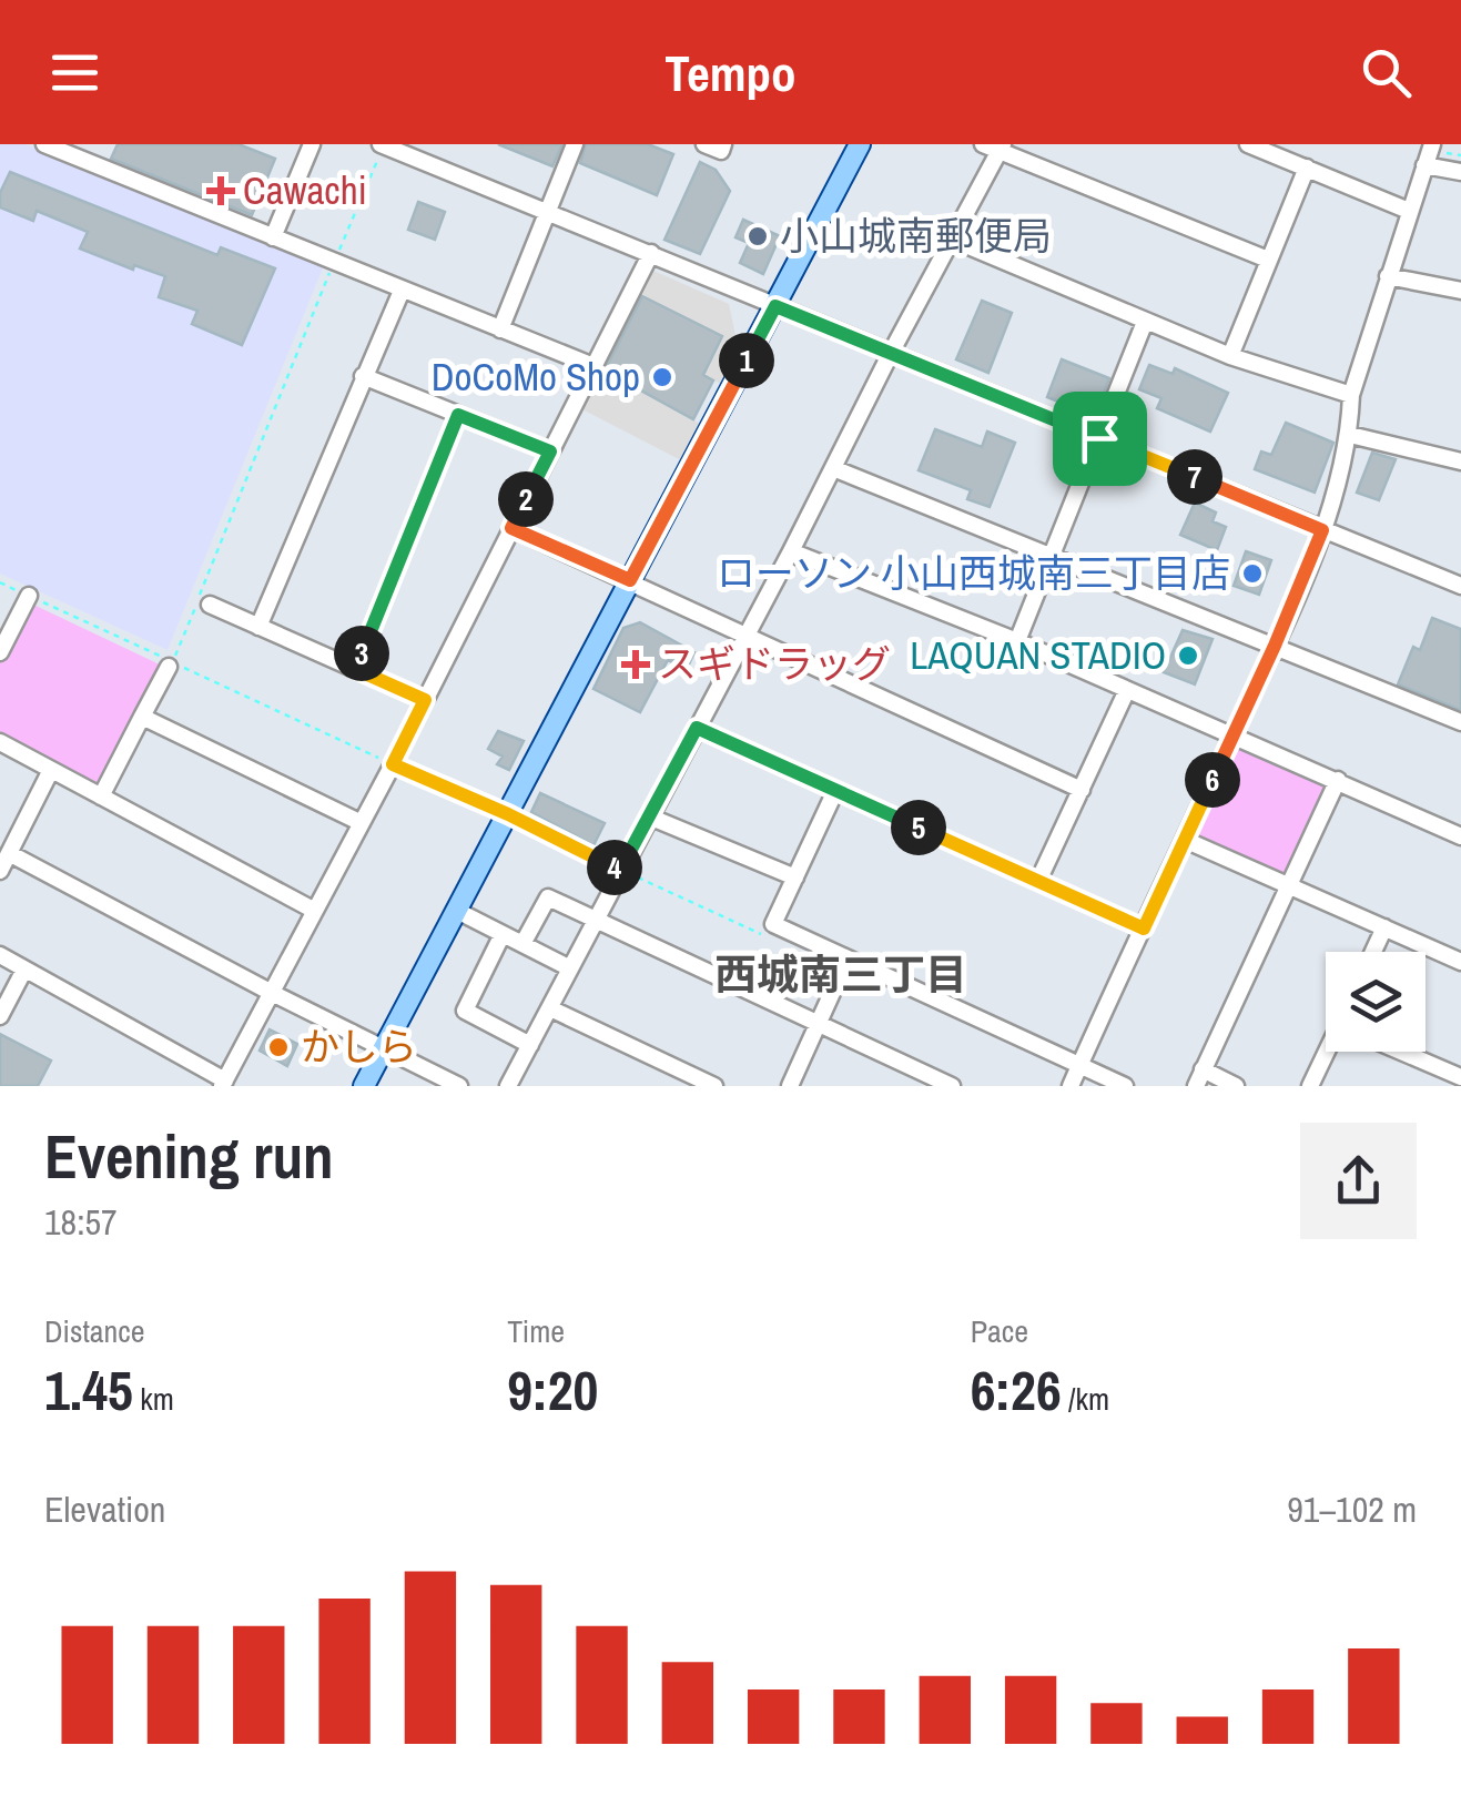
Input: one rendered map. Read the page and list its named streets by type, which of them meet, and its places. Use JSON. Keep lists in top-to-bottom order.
{
  "districts": ["西城南三丁目"],
  "places": {
    "health": ["Cawachi", "スギドラッグ"],
    "other": [
      "小山城南郵便局",
      "DoCoMo Shop",
      "ローソン 小山西城南三丁目店",
      "LAQUAN STADIO",
      "かしら"
    ]
  },
  "page": {
    "header": "Tempo",
    "pins": [
      "1",
      "7",
      "2",
      "3",
      "6",
      "5",
      "4"
    ],
    "heading": ["Evening run", "18:57"],
    "stats": [
      ["Distance", "1.45 km"],
      ["Time", "9:20"],
      ["Pace", "6:26 /km"]
    ],
    "chart": ["Elevation", "91–102 m"]
  }
}
